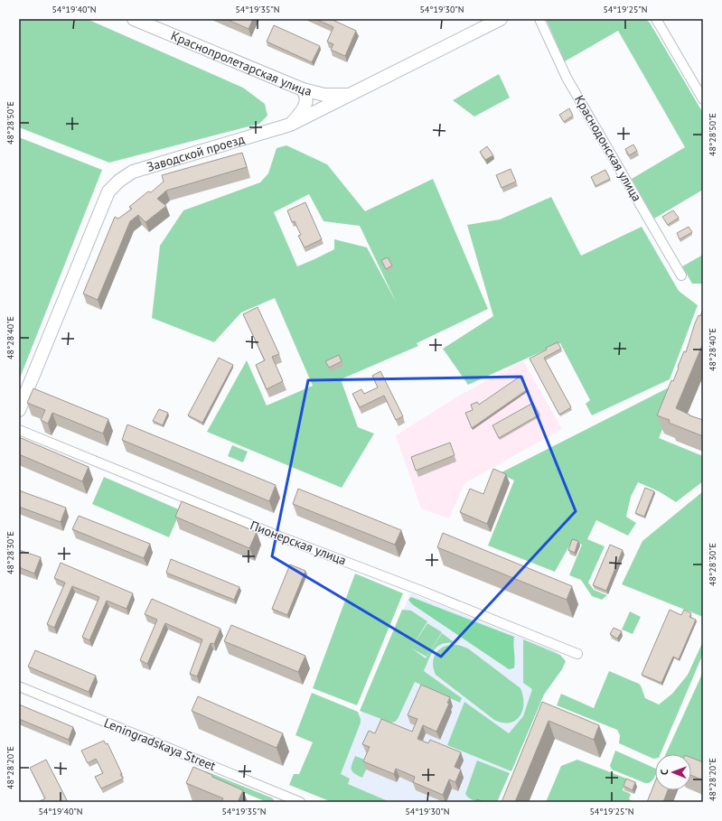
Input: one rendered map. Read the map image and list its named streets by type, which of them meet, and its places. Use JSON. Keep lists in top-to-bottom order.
{
  "streets": {
    "street": [
      "Краснопролетарская улица",
      "Краснодонская улица",
      "Заводской проезд",
      "Пионерская улица",
      "Leningradskaya Street"
    ]
  },
  "crossings": [
    ["Краснопролетарская улица", "Заводской проезд"]
  ],
  "north": "left",
  "coordinates": [
    "54°19'40\"N",
    "54°19'35\"N",
    "54°19'30\"N",
    "54°19'25\"N",
    "48°28'50\"E",
    "48°28'40\"E",
    "48°28'30\"E",
    "48°28'20\"E"
  ]
}
